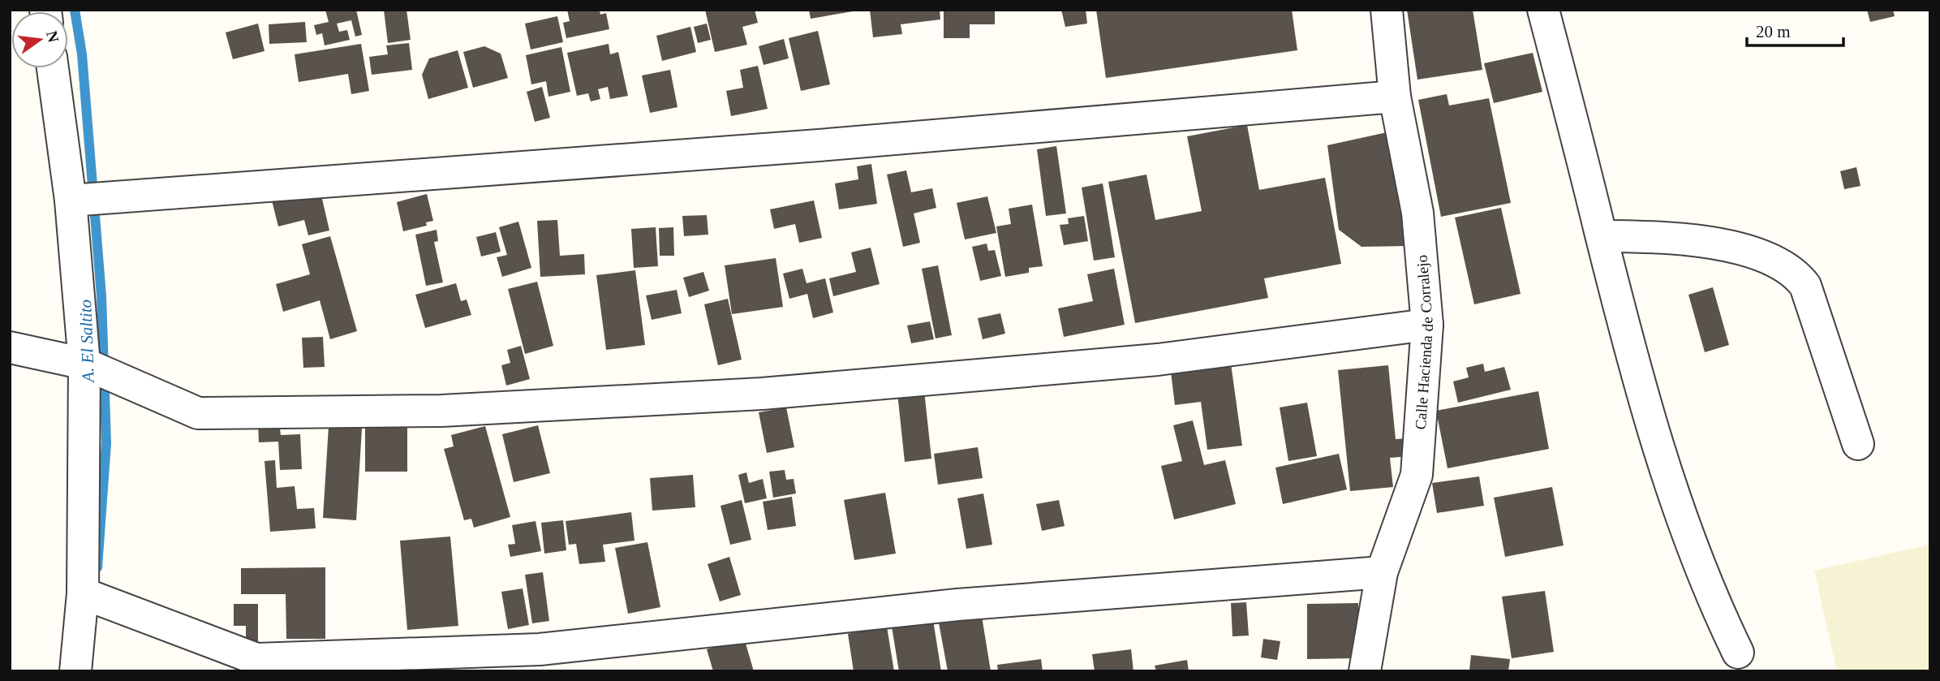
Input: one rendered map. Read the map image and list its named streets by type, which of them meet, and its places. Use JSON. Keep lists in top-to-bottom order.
{
  "streets": {
    "street": ["Calle Hacienda de Corralejo"]
  },
  "water": ["A. El Saltito"],
  "scale_bar": "20 m",
  "north": "right"
}
